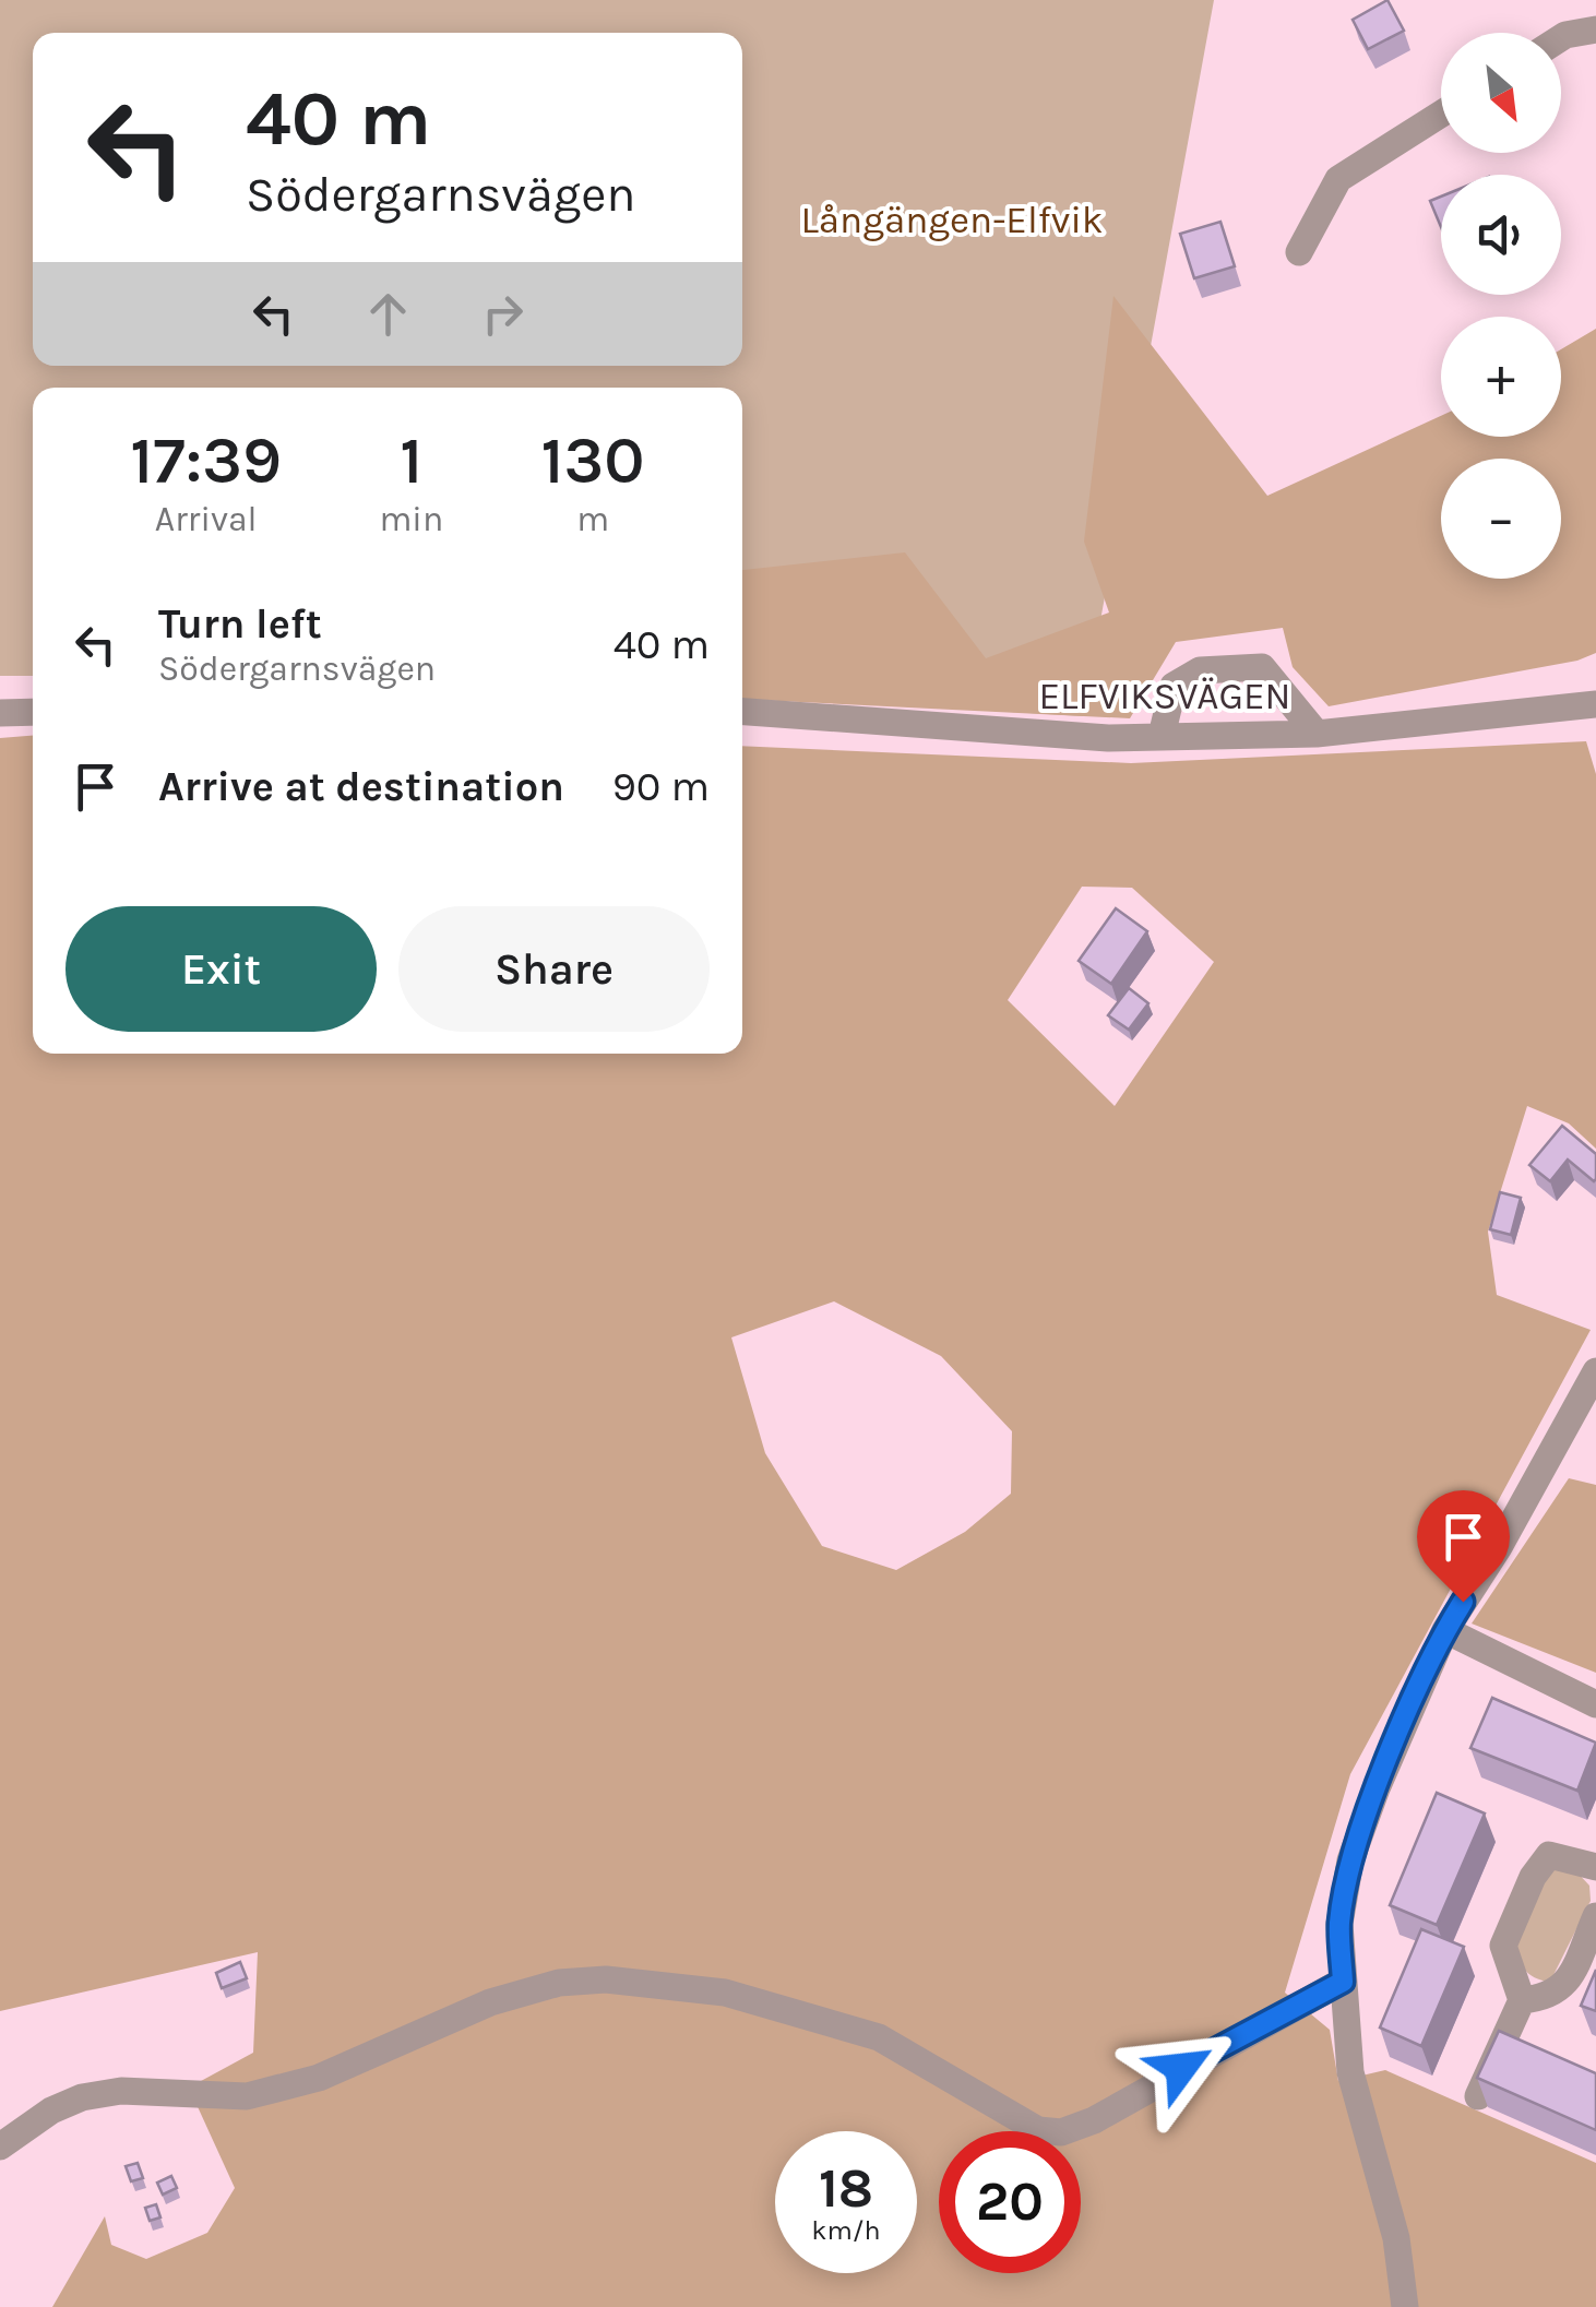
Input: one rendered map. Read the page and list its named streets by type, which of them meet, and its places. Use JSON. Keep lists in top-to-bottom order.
{
  "streets": {
    "street": ["ELFVIKSVÄGEN"]
  },
  "parks": ["Långängen-Elfvik"],
  "north": "bottom right",
  "page": {
    "map_buttons": ["+", "−"],
    "turn": ["40 m", "Södergarnsvägen"],
    "eta": [
      "17:39",
      "Arrival",
      "1",
      "min",
      "130",
      "m"
    ],
    "list": [
      {
        "name": "Turn left",
        "note": "Södergarnsvägen",
        "value": "40 m"
      },
      {
        "name": "Arrive at destination",
        "value": "90 m"
      }
    ],
    "buttons": ["Exit", "Share"],
    "speed": "18 km/h",
    "limit": "20"
  }
}
